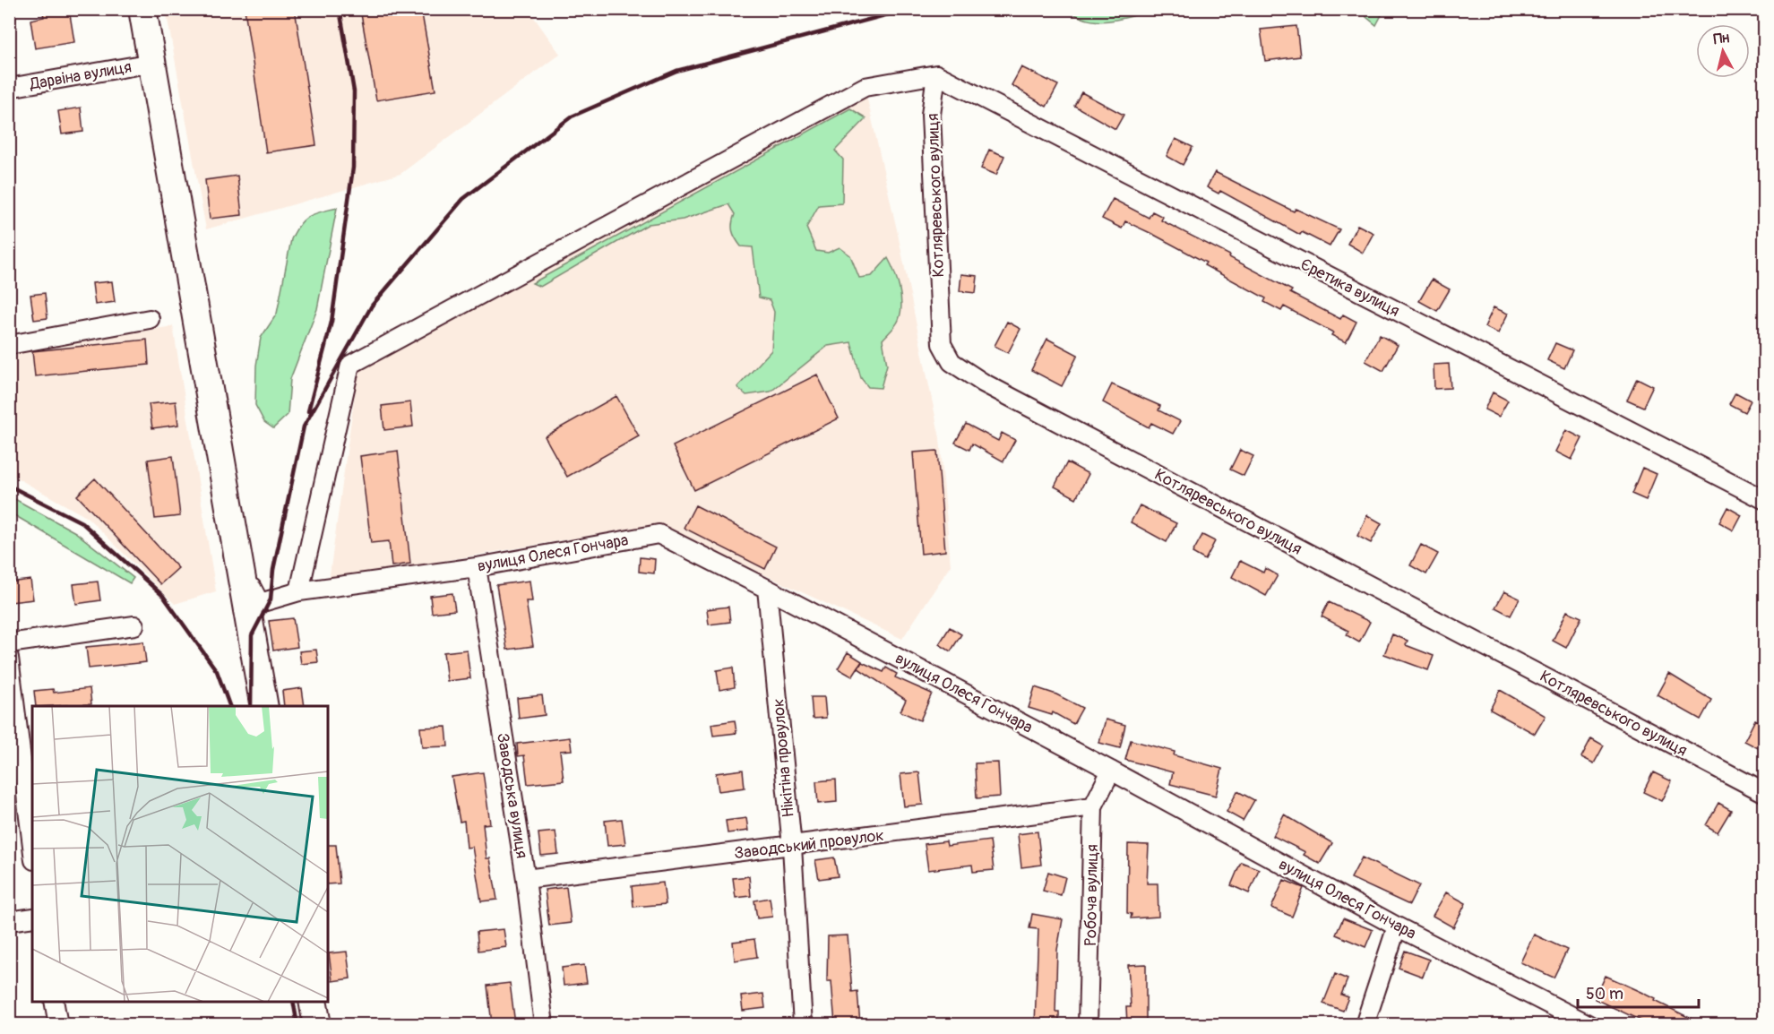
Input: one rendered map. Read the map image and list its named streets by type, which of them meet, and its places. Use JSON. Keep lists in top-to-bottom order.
{
  "streets": {
    "street": [
      "Дарвіна вулиця",
      "Котляревського вулиця",
      "Єретика вулиця",
      "вулиця Олеся Гончара",
      "Нікітіна провулок",
      "Заводська вулиця",
      "Заводський провулок",
      "Робоча вулиця"
    ]
  },
  "crossings": [
    ["Котляревського вулиця", "Єретика вулиця"],
    ["вулиця Олеся Гончара", "Нікітіна провулок"],
    ["вулиця Олеся Гончара", "Заводська вулиця"],
    ["вулиця Олеся Гончара", "Робоча вулиця"],
    ["Нікітіна провулок", "Заводський провулок"],
    ["Заводська вулиця", "Заводський провулок"],
    ["Заводський провулок", "Робоча вулиця"]
  ],
  "scale_bar": "50 m",
  "north": "top"
}
